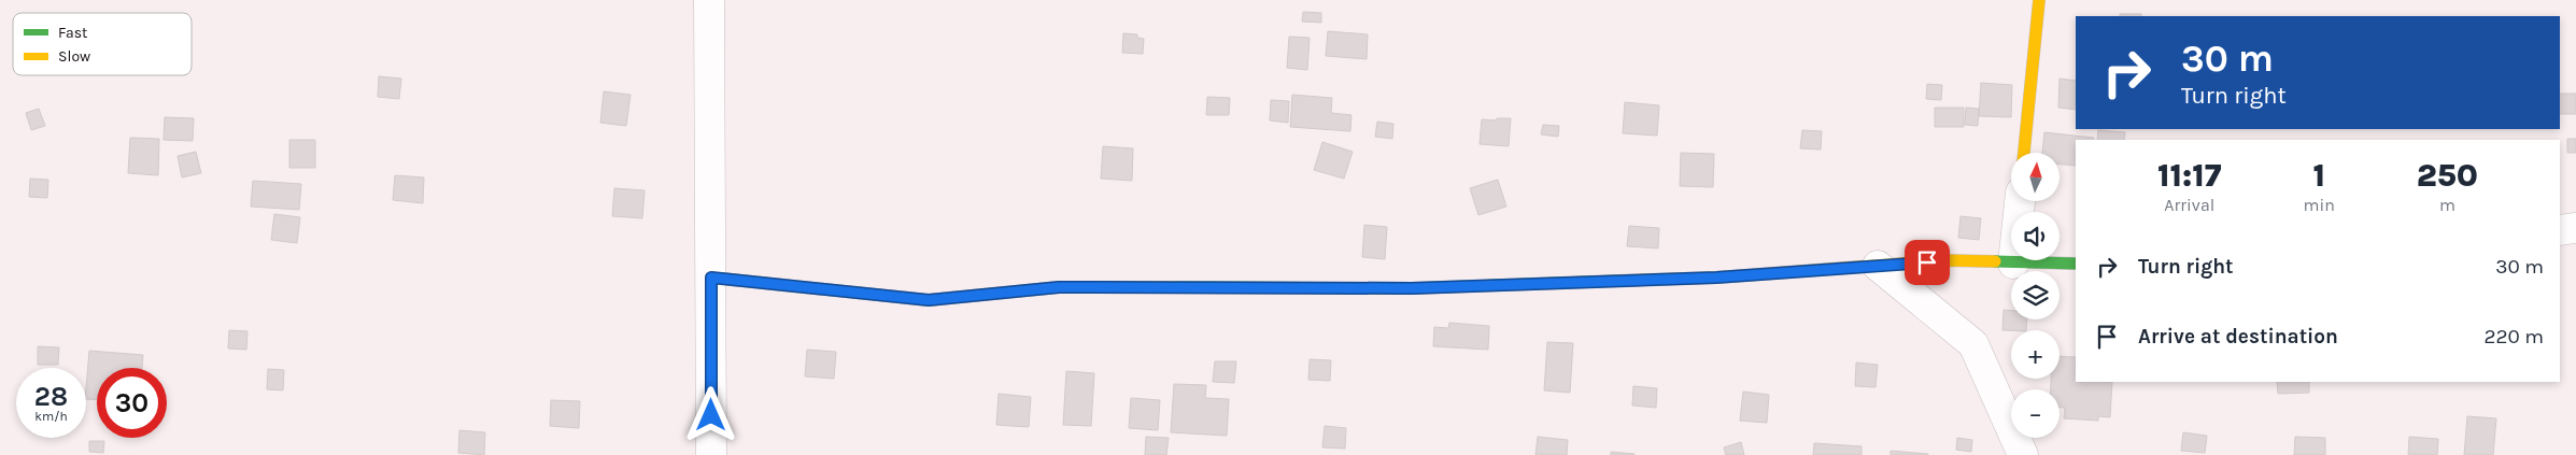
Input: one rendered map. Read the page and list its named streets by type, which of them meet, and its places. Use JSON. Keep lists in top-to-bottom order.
{
  "legend": ["Fast", "Slow"],
  "north": "top",
  "page": {
    "turn": ["30 m", "Turn right"],
    "eta": [
      "11:17",
      "Arrival",
      "1",
      "min",
      "250",
      "m"
    ],
    "map_buttons": ["+", "−"],
    "list": [
      {
        "name": "Turn right",
        "value": "30 m"
      },
      {
        "name": "Arrive at destination",
        "value": "220 m"
      }
    ],
    "speed": "28 km/h",
    "limit": "30"
  }
}
